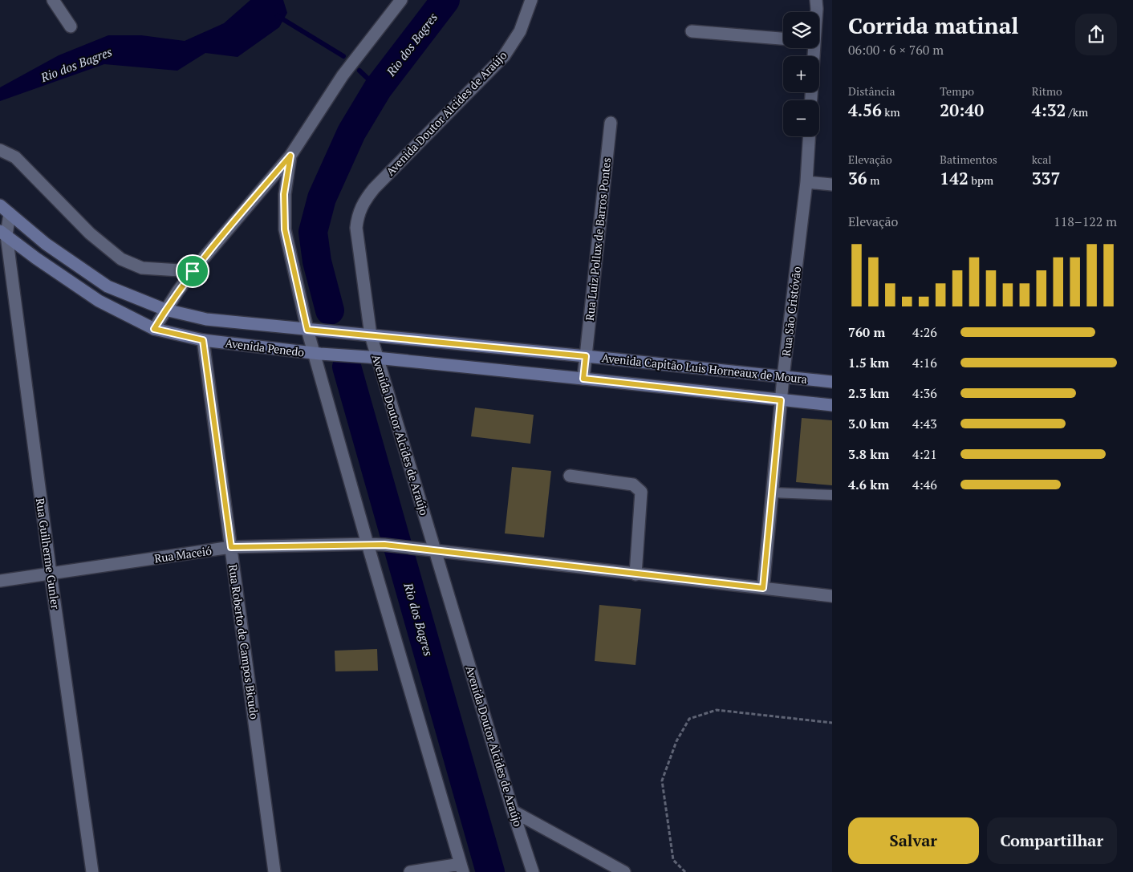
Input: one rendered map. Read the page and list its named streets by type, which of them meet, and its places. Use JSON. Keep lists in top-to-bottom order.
{
  "streets": {
    "street": [
      "Avenida Doutor Alcides de Araújo",
      "Rua Luiz Pollux de Barros Pontes",
      "Rua São Cristóvão",
      "Avenida Penedo",
      "Avenida Capitão Luis Horneaux de Moura",
      "Rua Guilherme Gunler",
      "Rua Maceió",
      "Rua Roberto de Campos Bicudo"
    ]
  },
  "crossings": [
    ["Avenida Doutor Alcides de Araújo", "Avenida Penedo"],
    ["Avenida Doutor Alcides de Araújo", "Avenida Capitão Luis Horneaux de Moura"],
    ["Avenida Doutor Alcides de Araújo", "Rua Maceió"],
    ["Rua Luiz Pollux de Barros Pontes", "Avenida Capitão Luis Horneaux de Moura"],
    ["Rua São Cristóvão", "Avenida Capitão Luis Horneaux de Moura"],
    ["Rua São Cristóvão", "Rua Maceió"],
    ["Avenida Penedo", "Avenida Capitão Luis Horneaux de Moura"],
    ["Avenida Penedo", "Rua Guilherme Gunler"],
    ["Avenida Penedo", "Rua Roberto de Campos Bicudo"],
    ["Rua Guilherme Gunler", "Rua Maceió"],
    ["Rua Maceió", "Rua Roberto de Campos Bicudo"]
  ],
  "water": ["Rio dos Bagres"],
  "page": {
    "heading": ["Corrida matinal", "06:00 · 6 × 760 m"],
    "map_buttons": ["+", "−"],
    "stats": [
      ["Distância", "4.56 km"],
      ["Tempo", "20:40"],
      ["Ritmo", "4:32 /km"],
      ["Elevação", "36 m"],
      ["Batimentos", "142 bpm"],
      ["kcal", "337"]
    ],
    "chart": ["Elevação", "118–122 m"],
    "list": [
      {
        "name": "760 m",
        "note": "4:26"
      },
      {
        "name": "1.5 km",
        "note": "4:16"
      },
      {
        "name": "2.3 km",
        "note": "4:36"
      },
      {
        "name": "3.0 km",
        "note": "4:43"
      },
      {
        "name": "3.8 km",
        "note": "4:21"
      },
      {
        "name": "4.6 km",
        "note": "4:46"
      }
    ],
    "buttons": ["Salvar", "Compartilhar"]
  }
}
